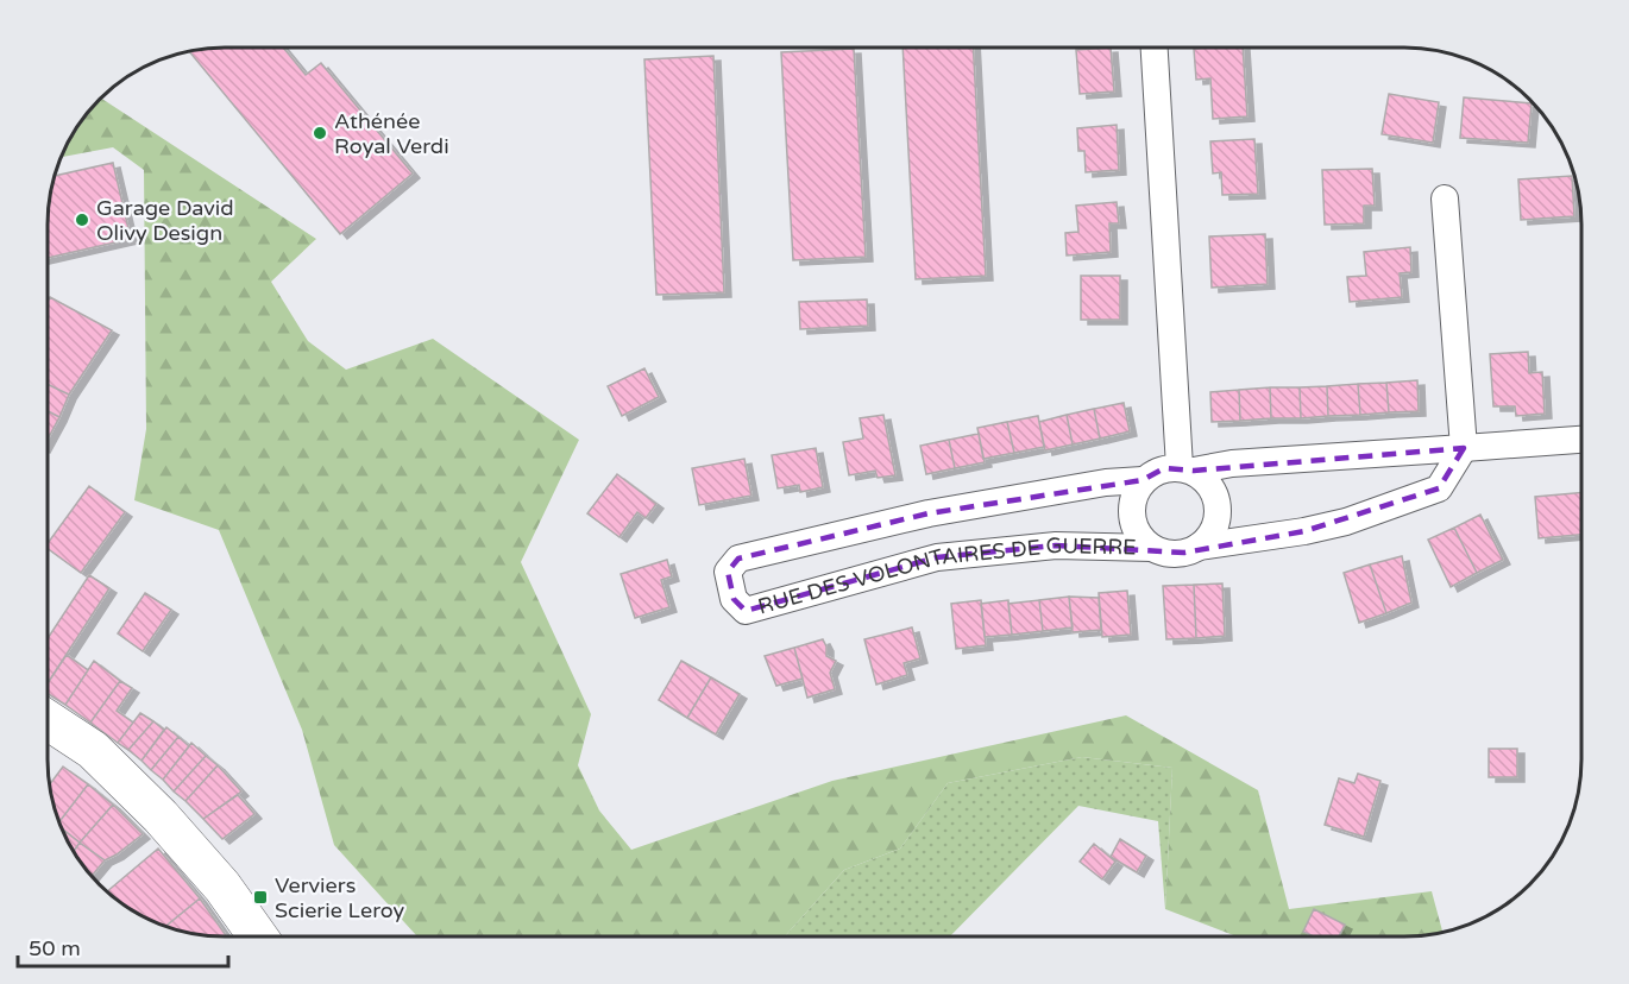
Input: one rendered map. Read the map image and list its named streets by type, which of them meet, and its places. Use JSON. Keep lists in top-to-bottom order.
{
  "streets": {
    "street": ["RUE DES VOLONTAIRES DE GUERRE"]
  },
  "places": {
    "other": ["Athénée Royal Verdi", "Garage David Olivy Design"],
    "transit": ["Verviers Scierie Leroy"]
  },
  "scale_bar": "50 m"
}
